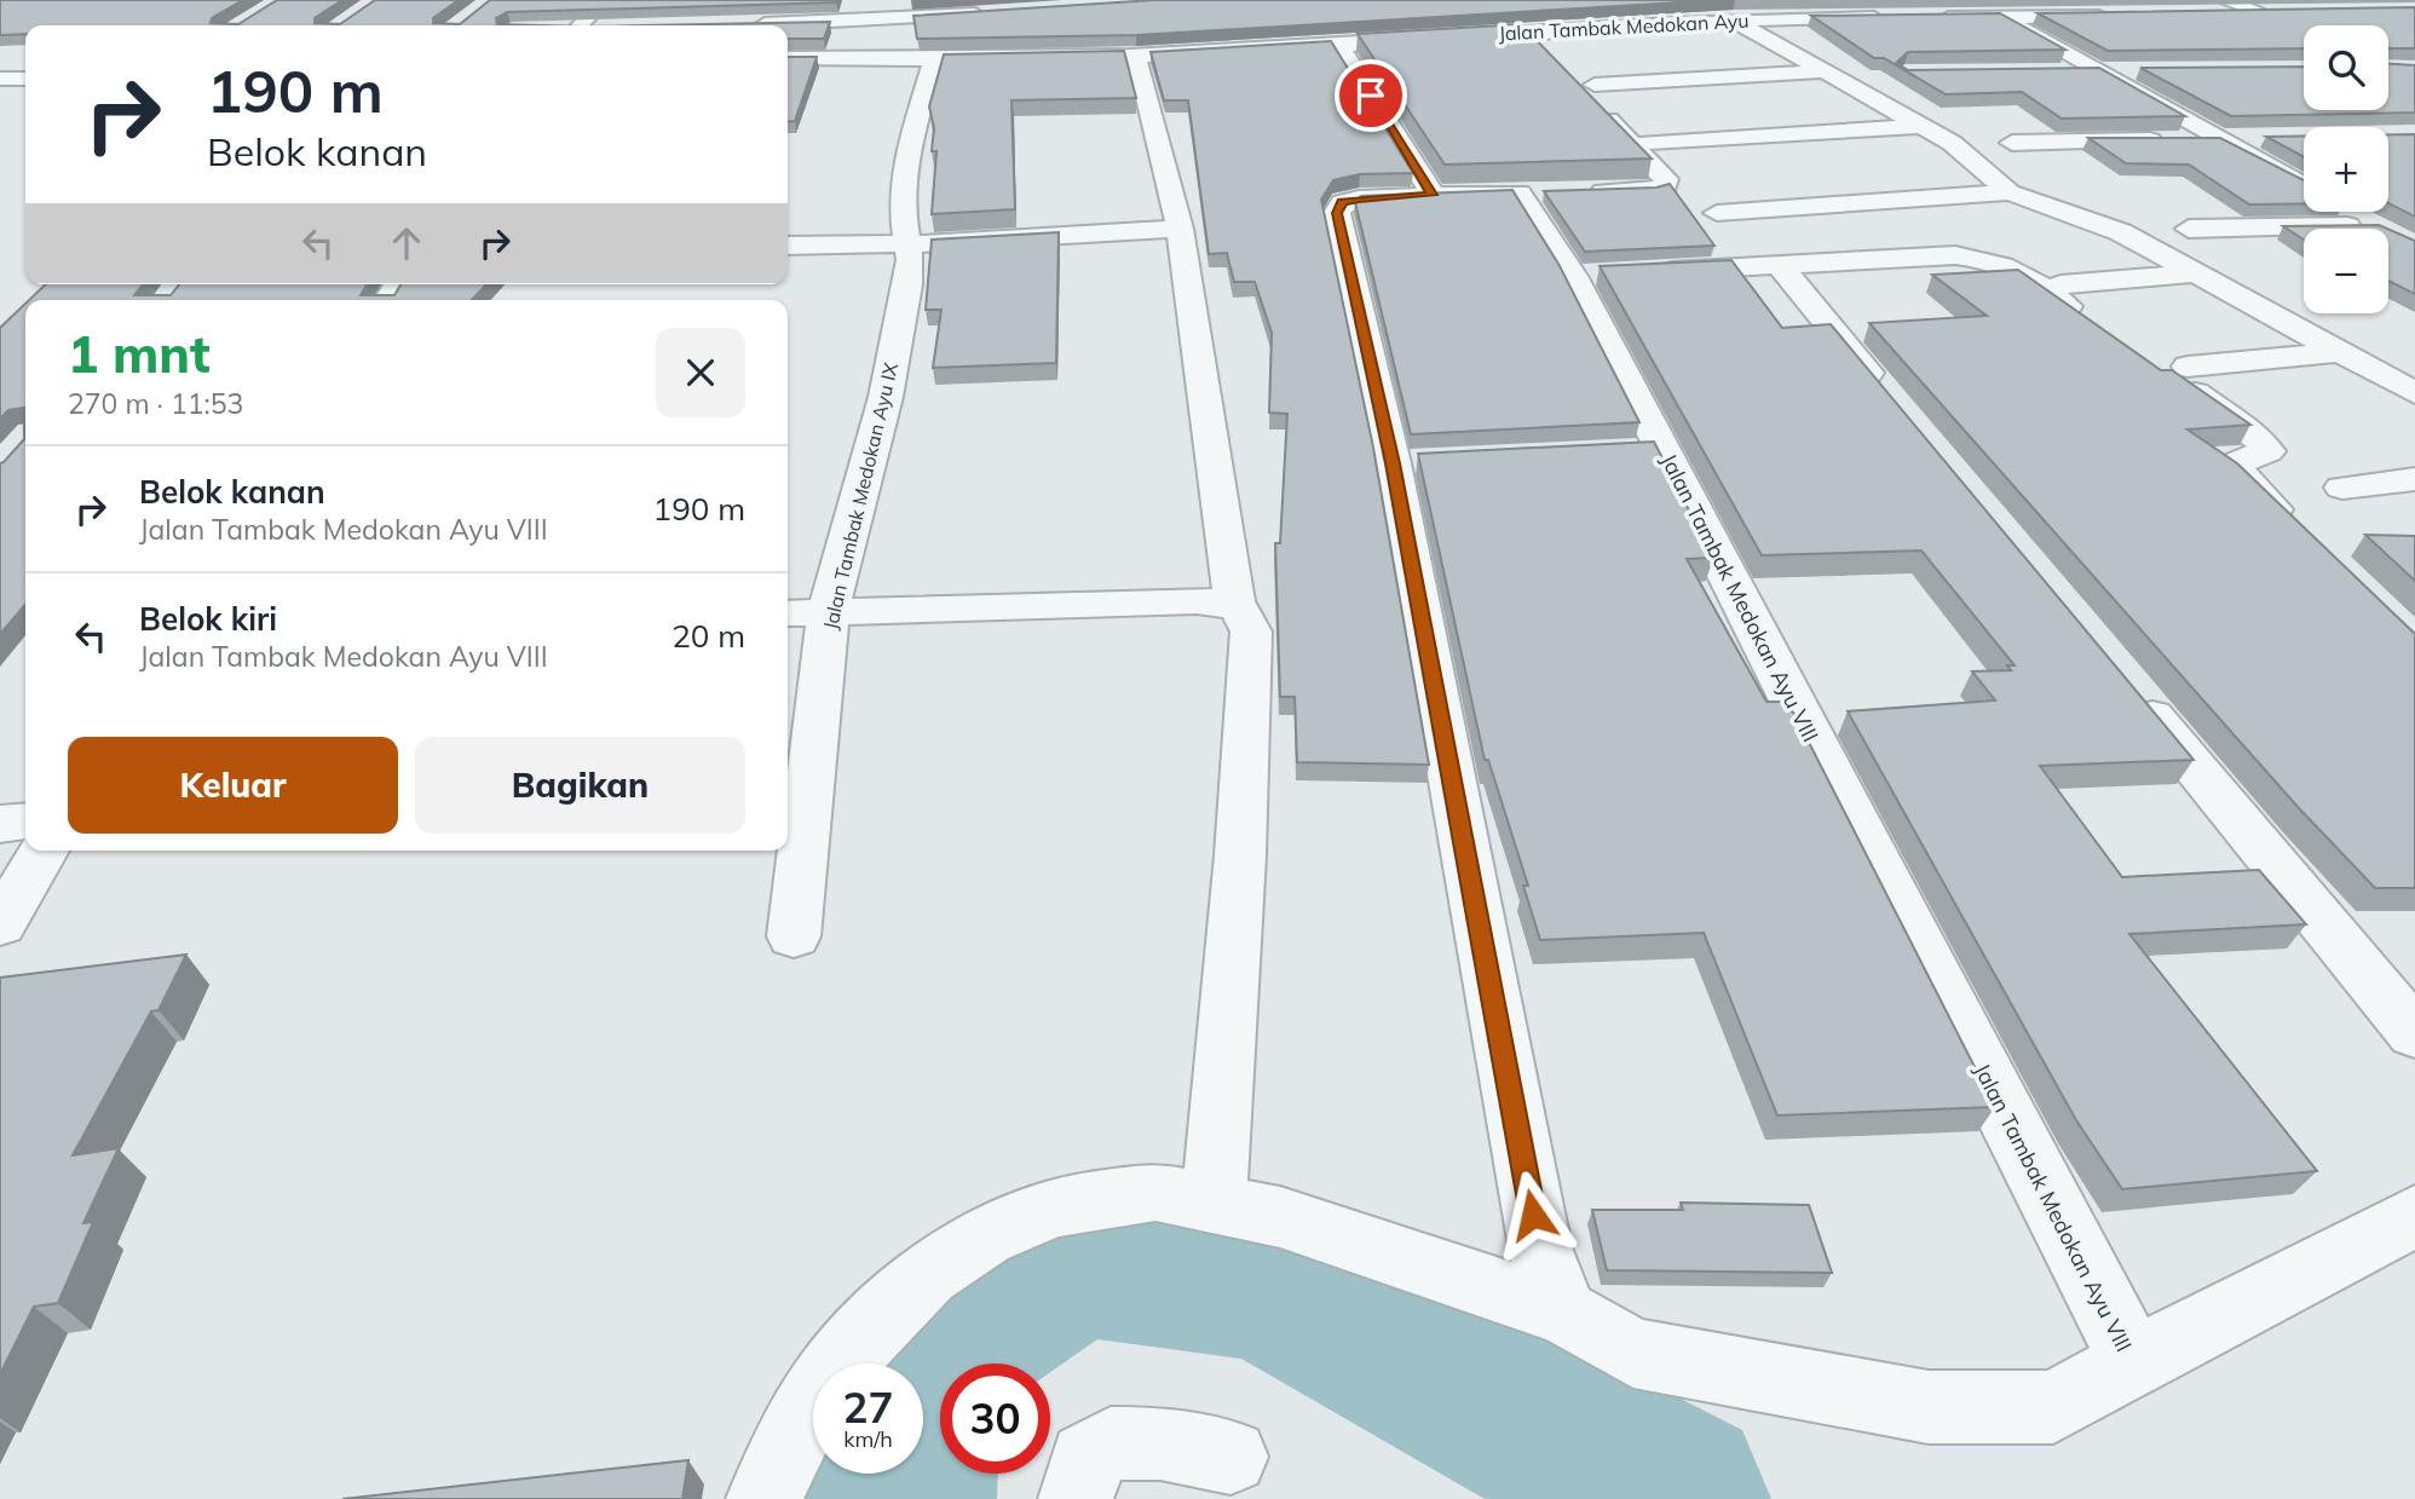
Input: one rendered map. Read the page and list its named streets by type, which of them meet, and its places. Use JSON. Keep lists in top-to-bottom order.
{
  "streets": {
    "street": ["Jalan Tambak Medokan Ayu", "Jalan Tambak Medokan Ayu IX", "Jalan Tambak Medokan Ayu VIII"]
  },
  "crossings": [
    ["Jalan Tambak Medokan Ayu", "Jalan Tambak Medokan Ayu IX"]
  ],
  "page": {
    "map_buttons": ["+", "−"],
    "turn": ["190 m", "Belok kanan"],
    "heading": ["1 mnt", "270 m · 11:53"],
    "list": [
      {
        "name": "Belok kanan",
        "note": "Jalan Tambak Medokan Ayu VIII",
        "value": "190 m"
      },
      {
        "name": "Belok kiri",
        "note": "Jalan Tambak Medokan Ayu VIII",
        "value": "20 m"
      }
    ],
    "buttons": ["Keluar", "Bagikan"],
    "speed": "27 km/h",
    "limit": "30"
  }
}
